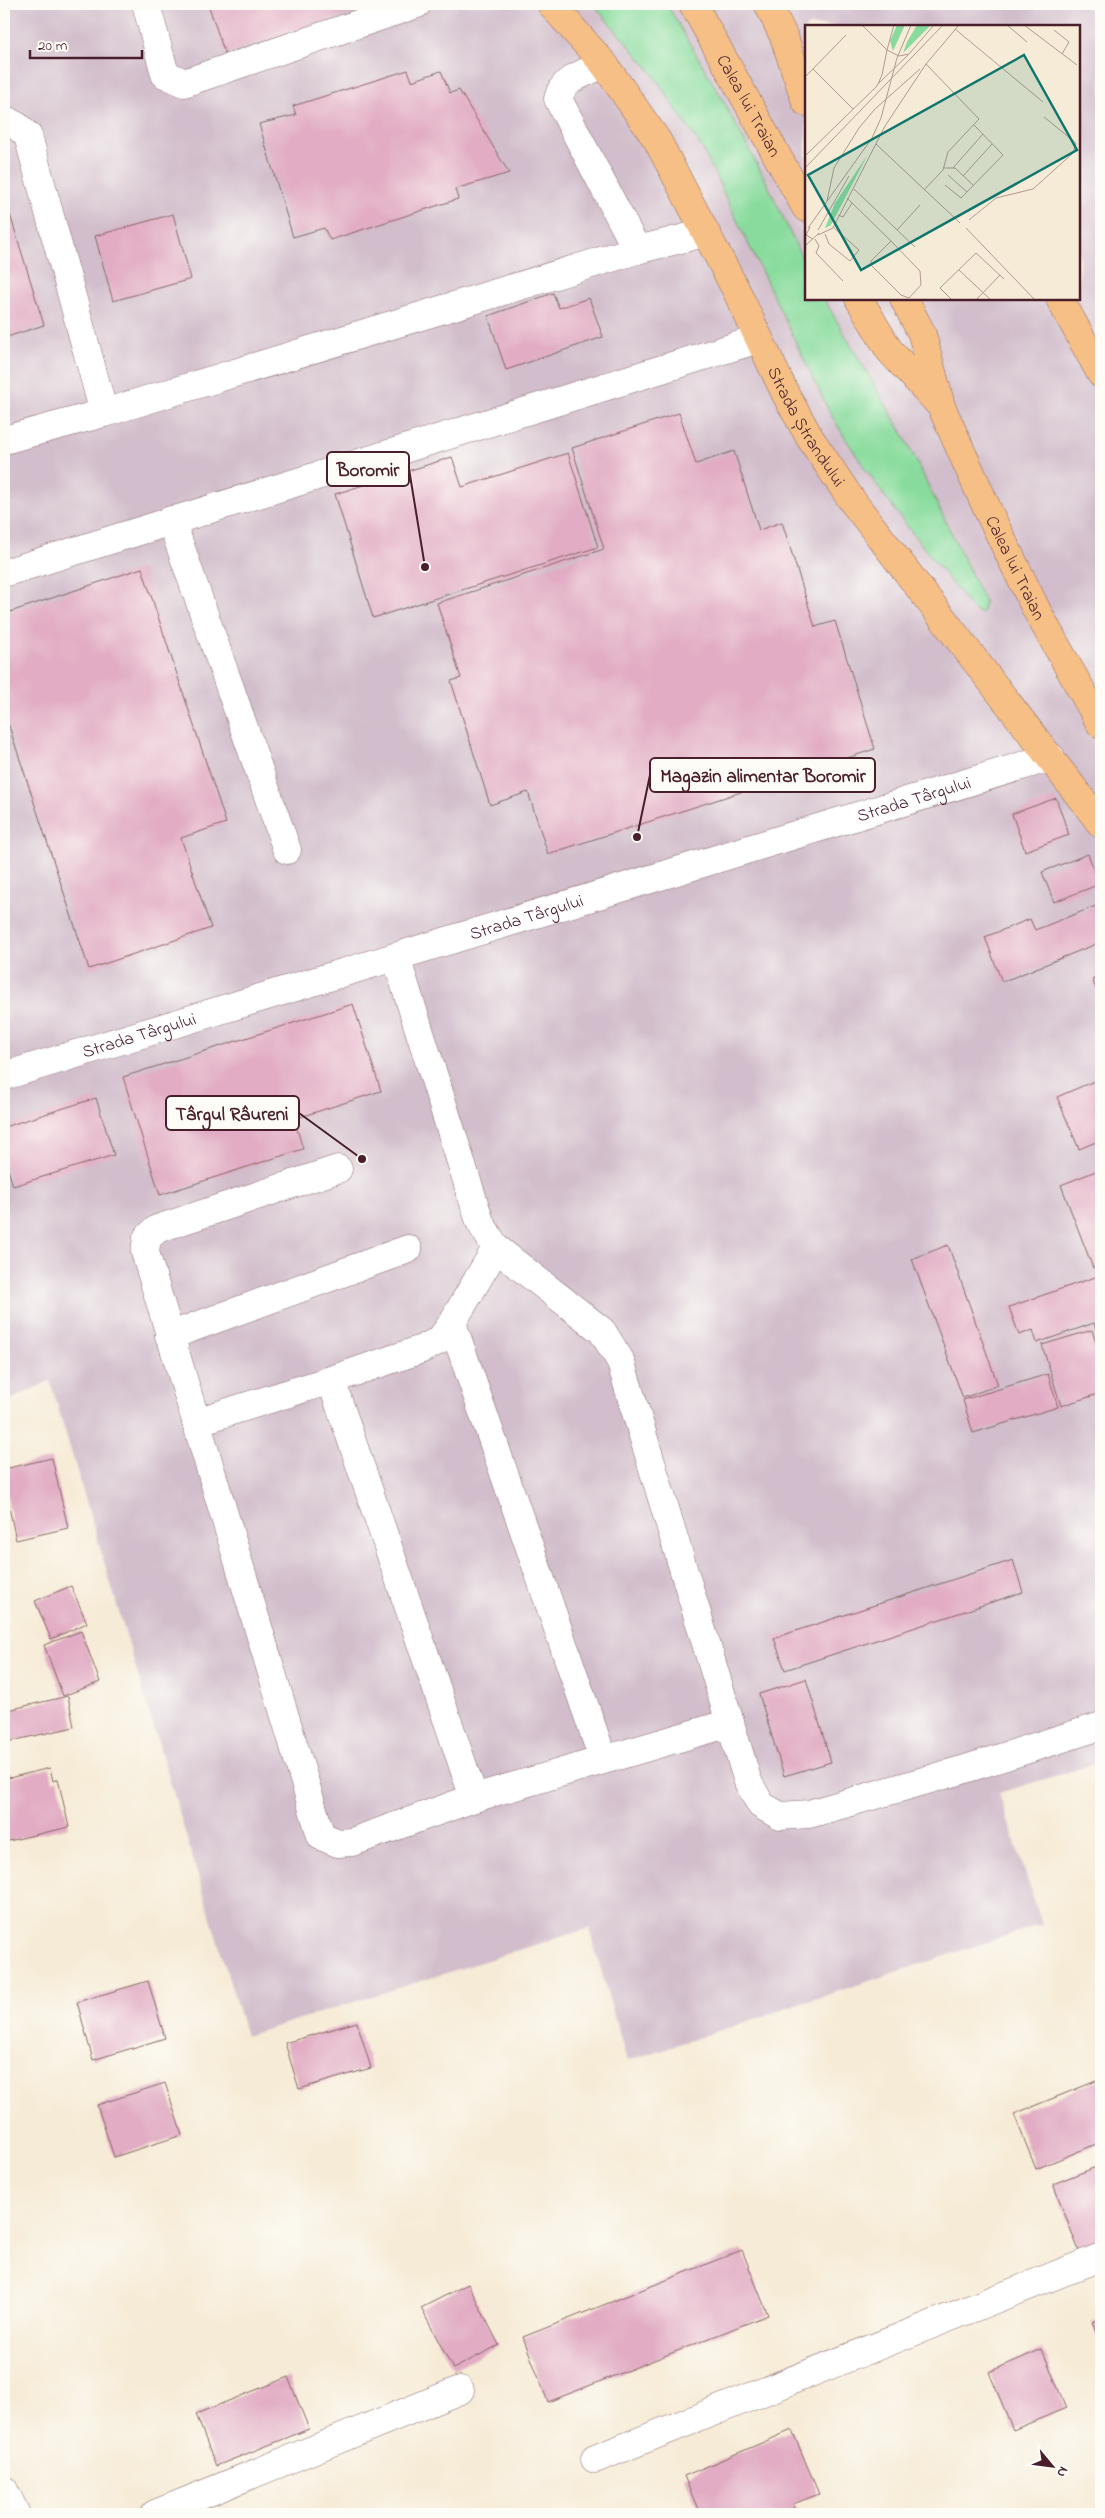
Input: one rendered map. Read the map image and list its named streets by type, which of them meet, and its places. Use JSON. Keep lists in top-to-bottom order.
{
  "streets": {
    "main road": ["Calea lui Traian", "Strada Ștrandului"],
    "street": ["Strada Târgului"]
  },
  "crossings": [
    ["Strada Ștrandului", "Strada Târgului"]
  ],
  "places": ["Boromir", "Magazin alimentar Boromir", "Târgul Râureni"],
  "scale_bar": "20 m",
  "north": "bottom right"
}
